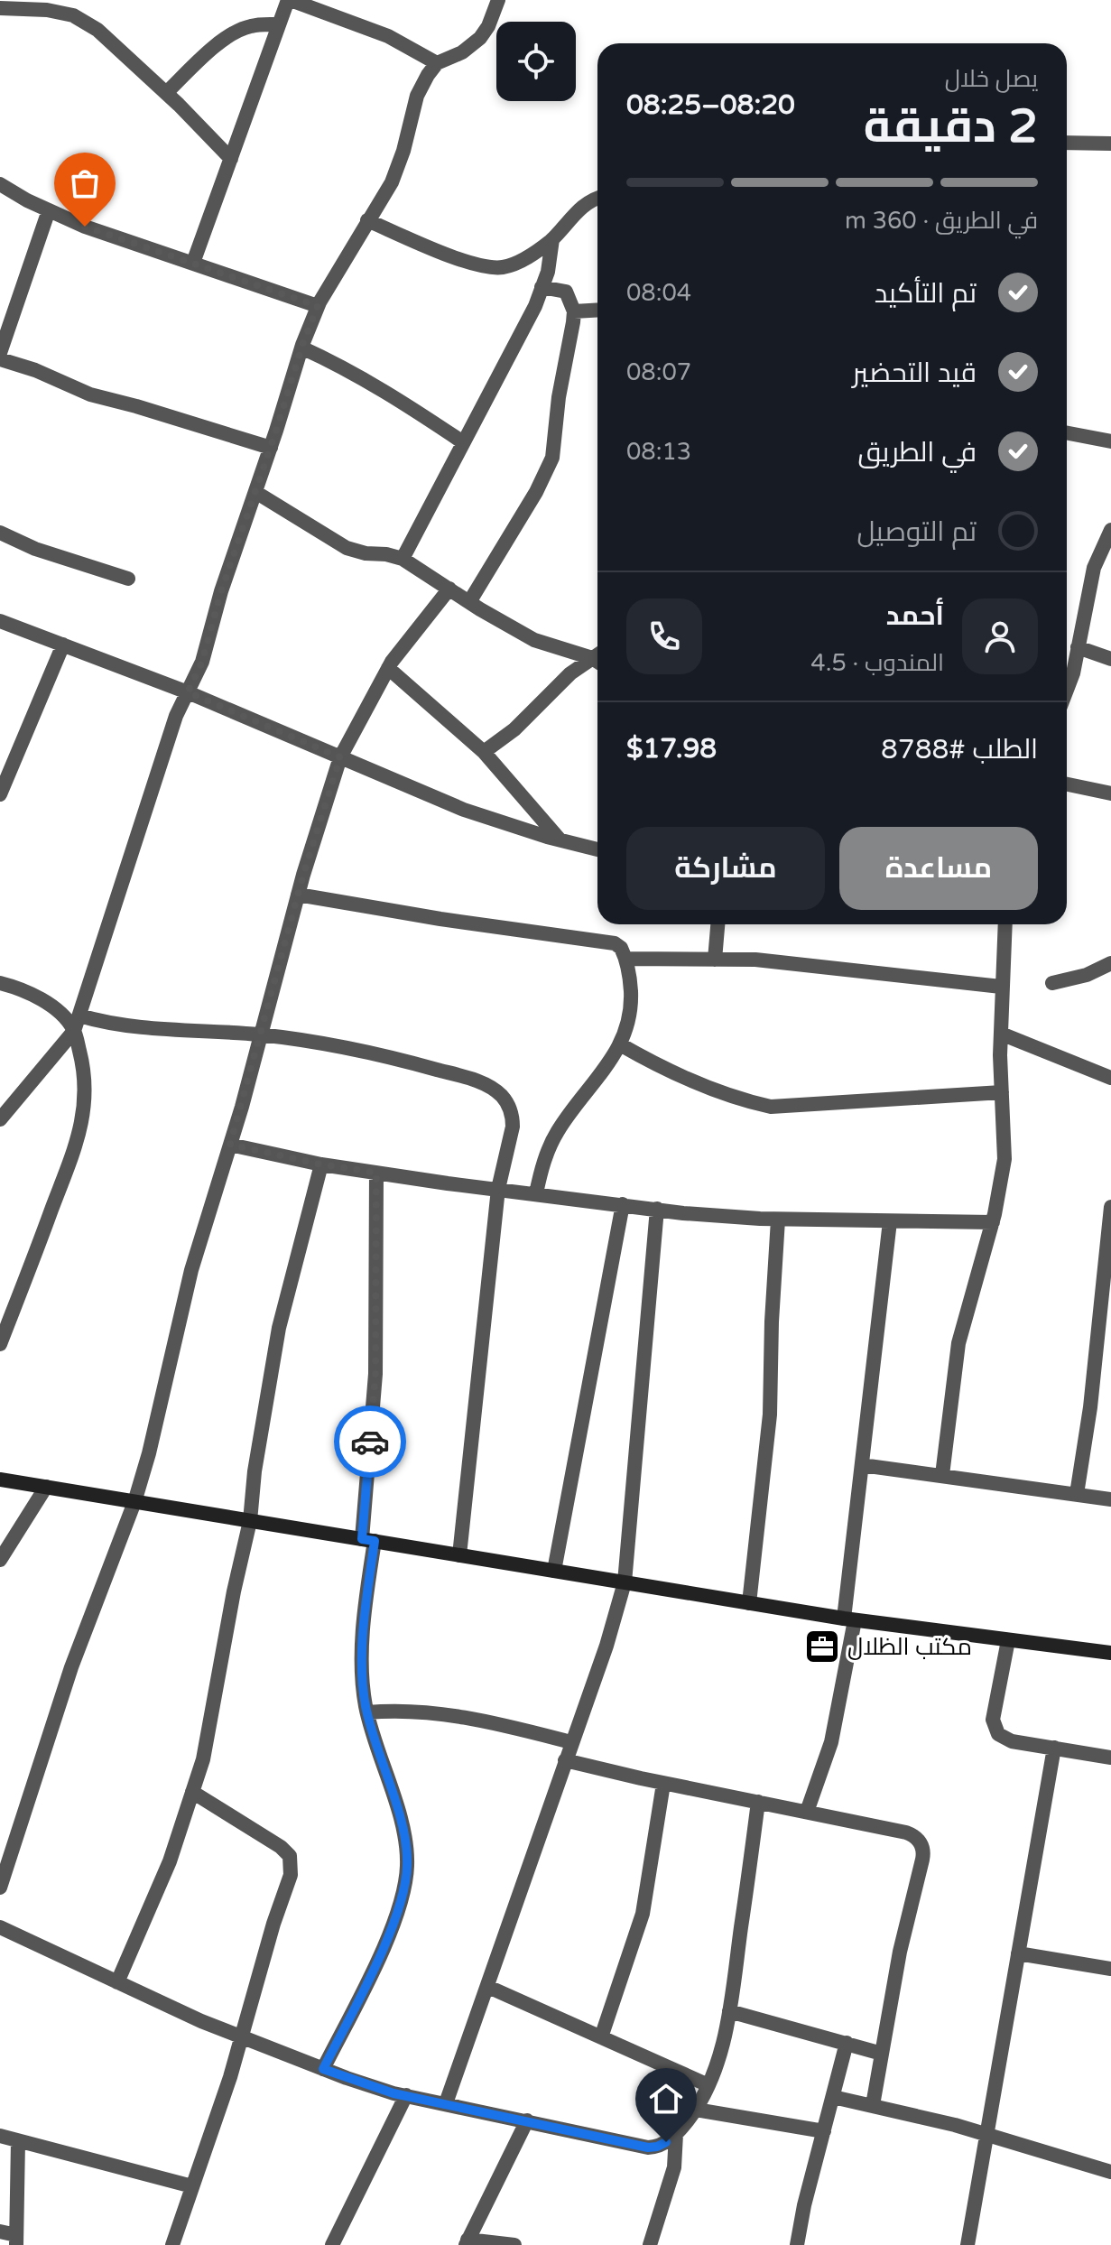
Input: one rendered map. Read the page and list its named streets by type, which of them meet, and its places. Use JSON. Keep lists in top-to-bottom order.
{
  "places": {
    "office": ["مكتب الظلال"]
  },
  "page": {
    "heading": ["2 دقيقة", "يصل خلال", "08:20–08:25"],
    "panel": [
      "أحمد",
      "المندوب · 4.5",
      "الطلب #8788",
      "$17.98"
    ],
    "bar": "في الطريق · 360 m",
    "list": [
      ["تم التأكيد", "08:04"],
      ["قيد التحضير", "08:07"],
      ["في الطريق", "08:13"],
      "تم التوصيل"
    ],
    "buttons": ["مساعدة", "مشاركة"]
  }
}
